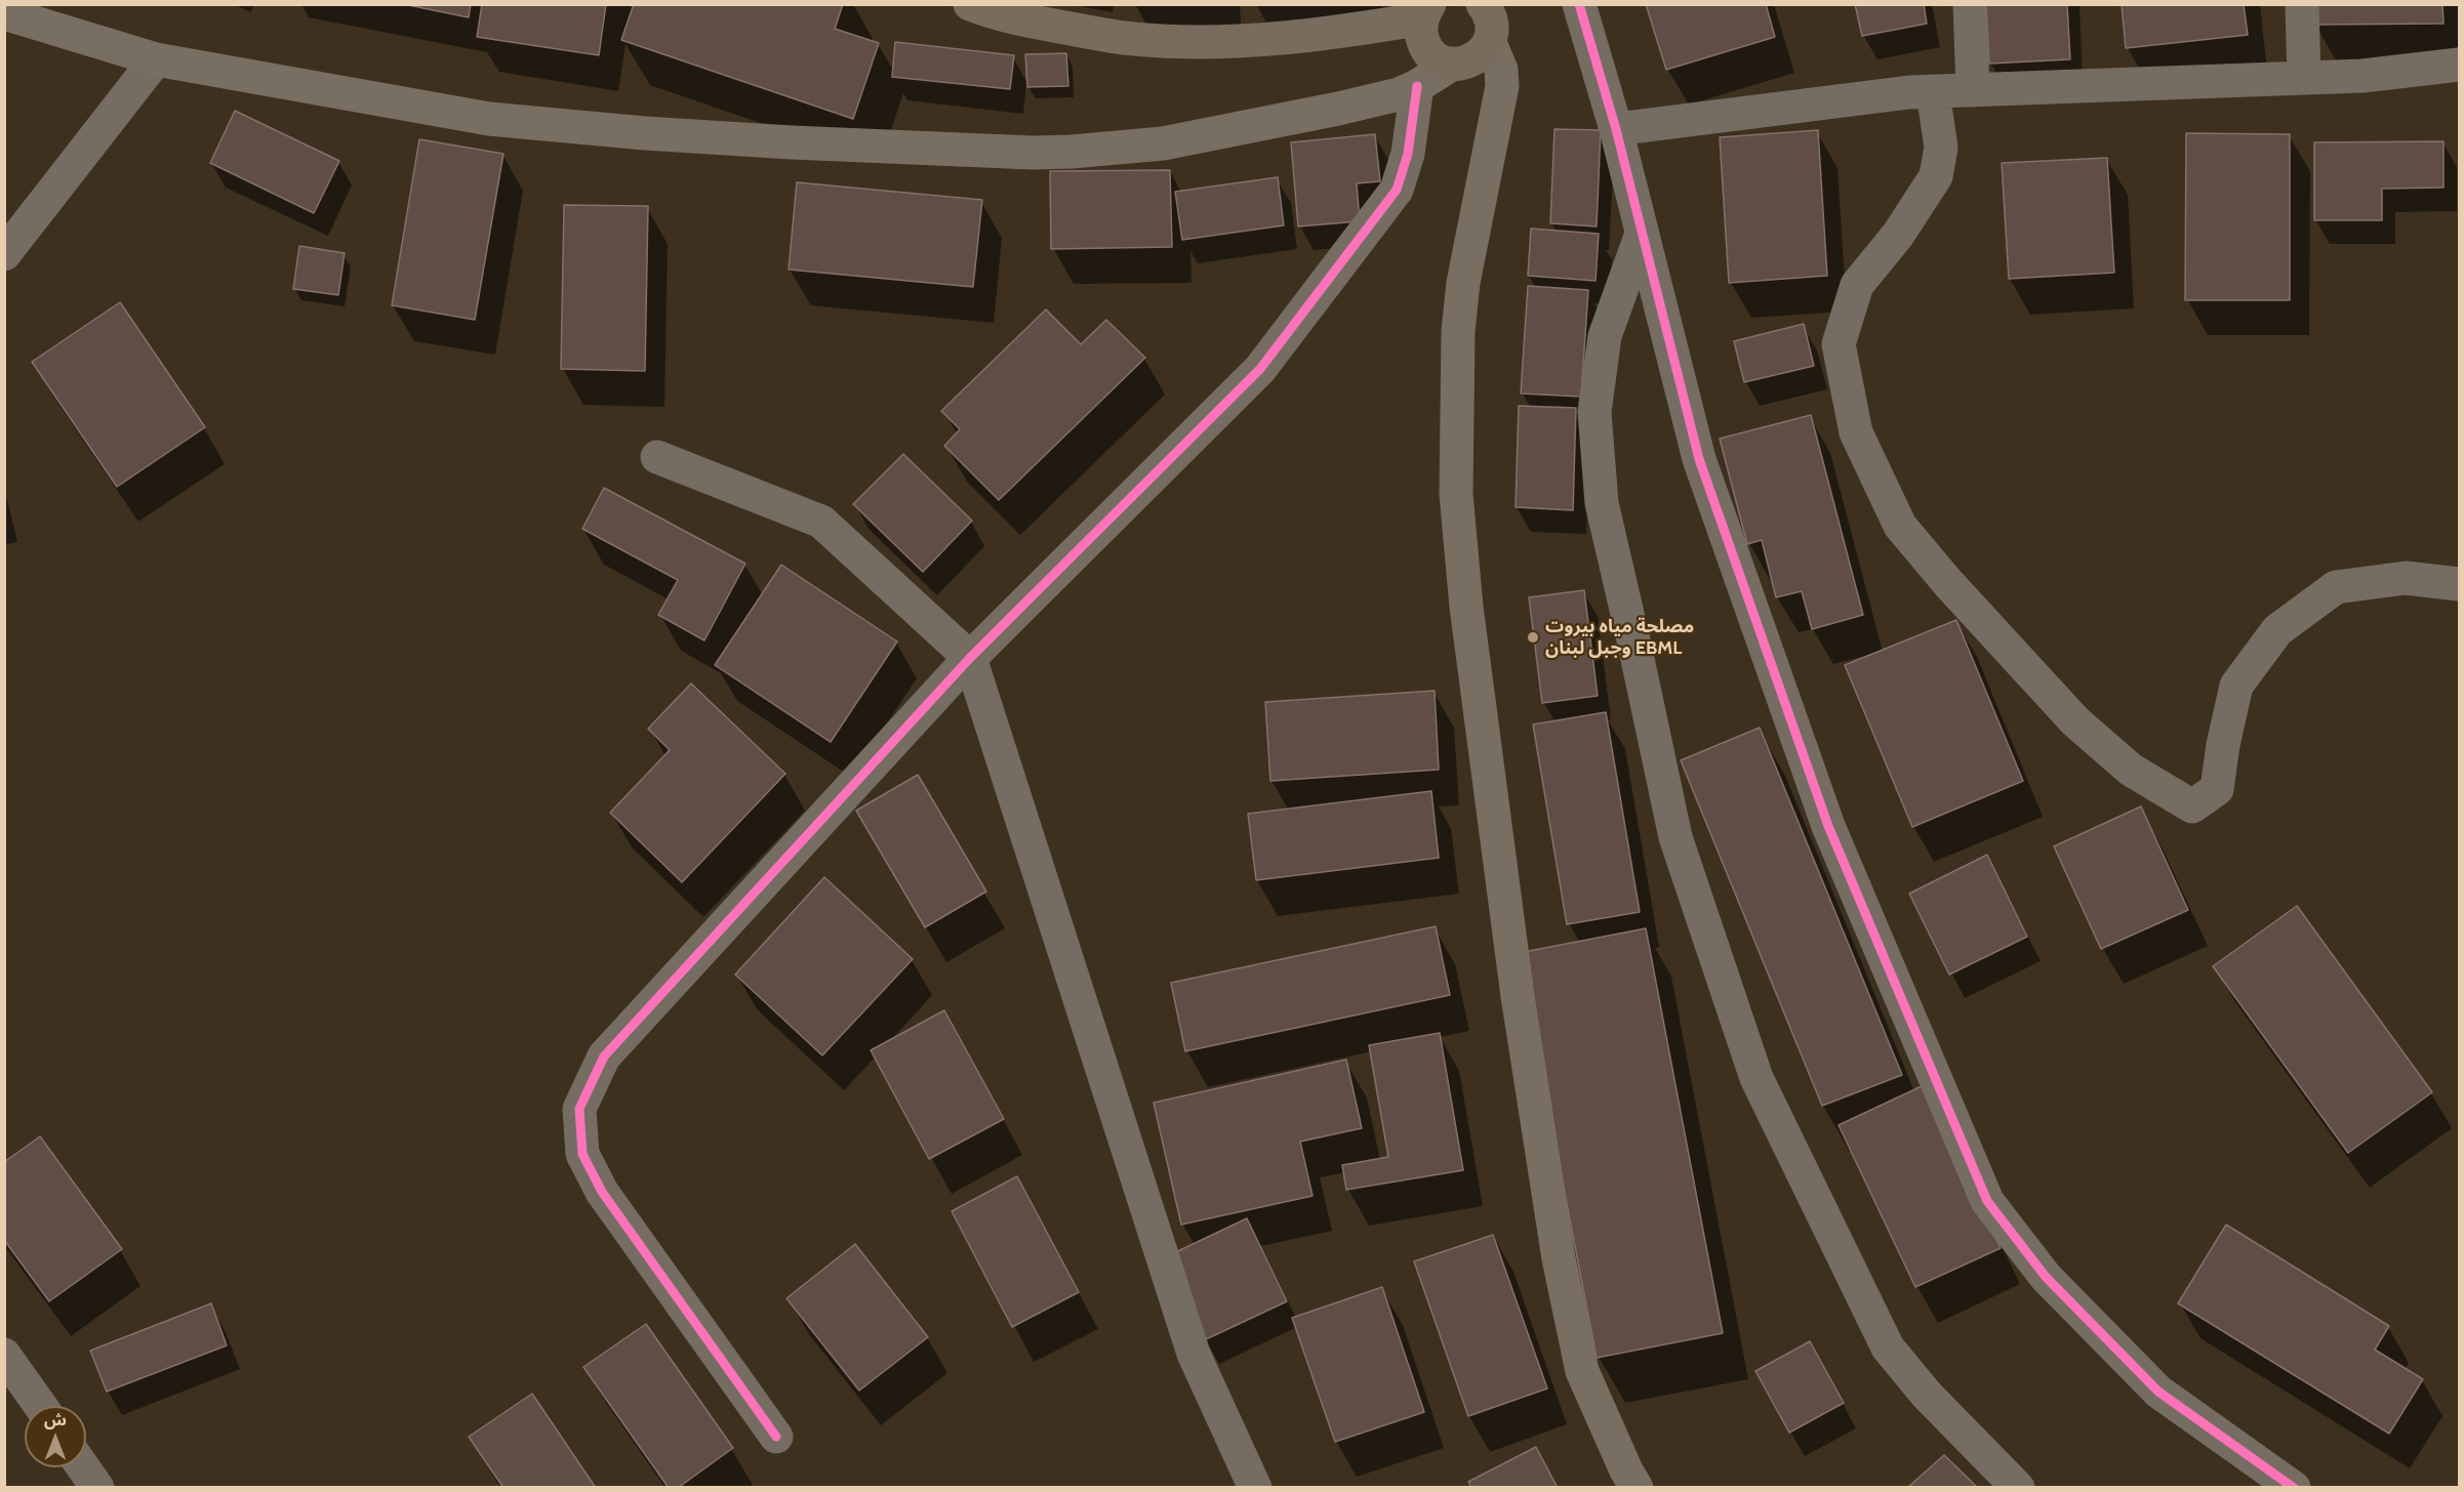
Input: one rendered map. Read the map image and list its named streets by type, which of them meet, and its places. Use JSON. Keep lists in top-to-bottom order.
{
  "places": ["مصلحة مياه بيروت وجبل لبنان EBML"],
  "north": "top"
}
